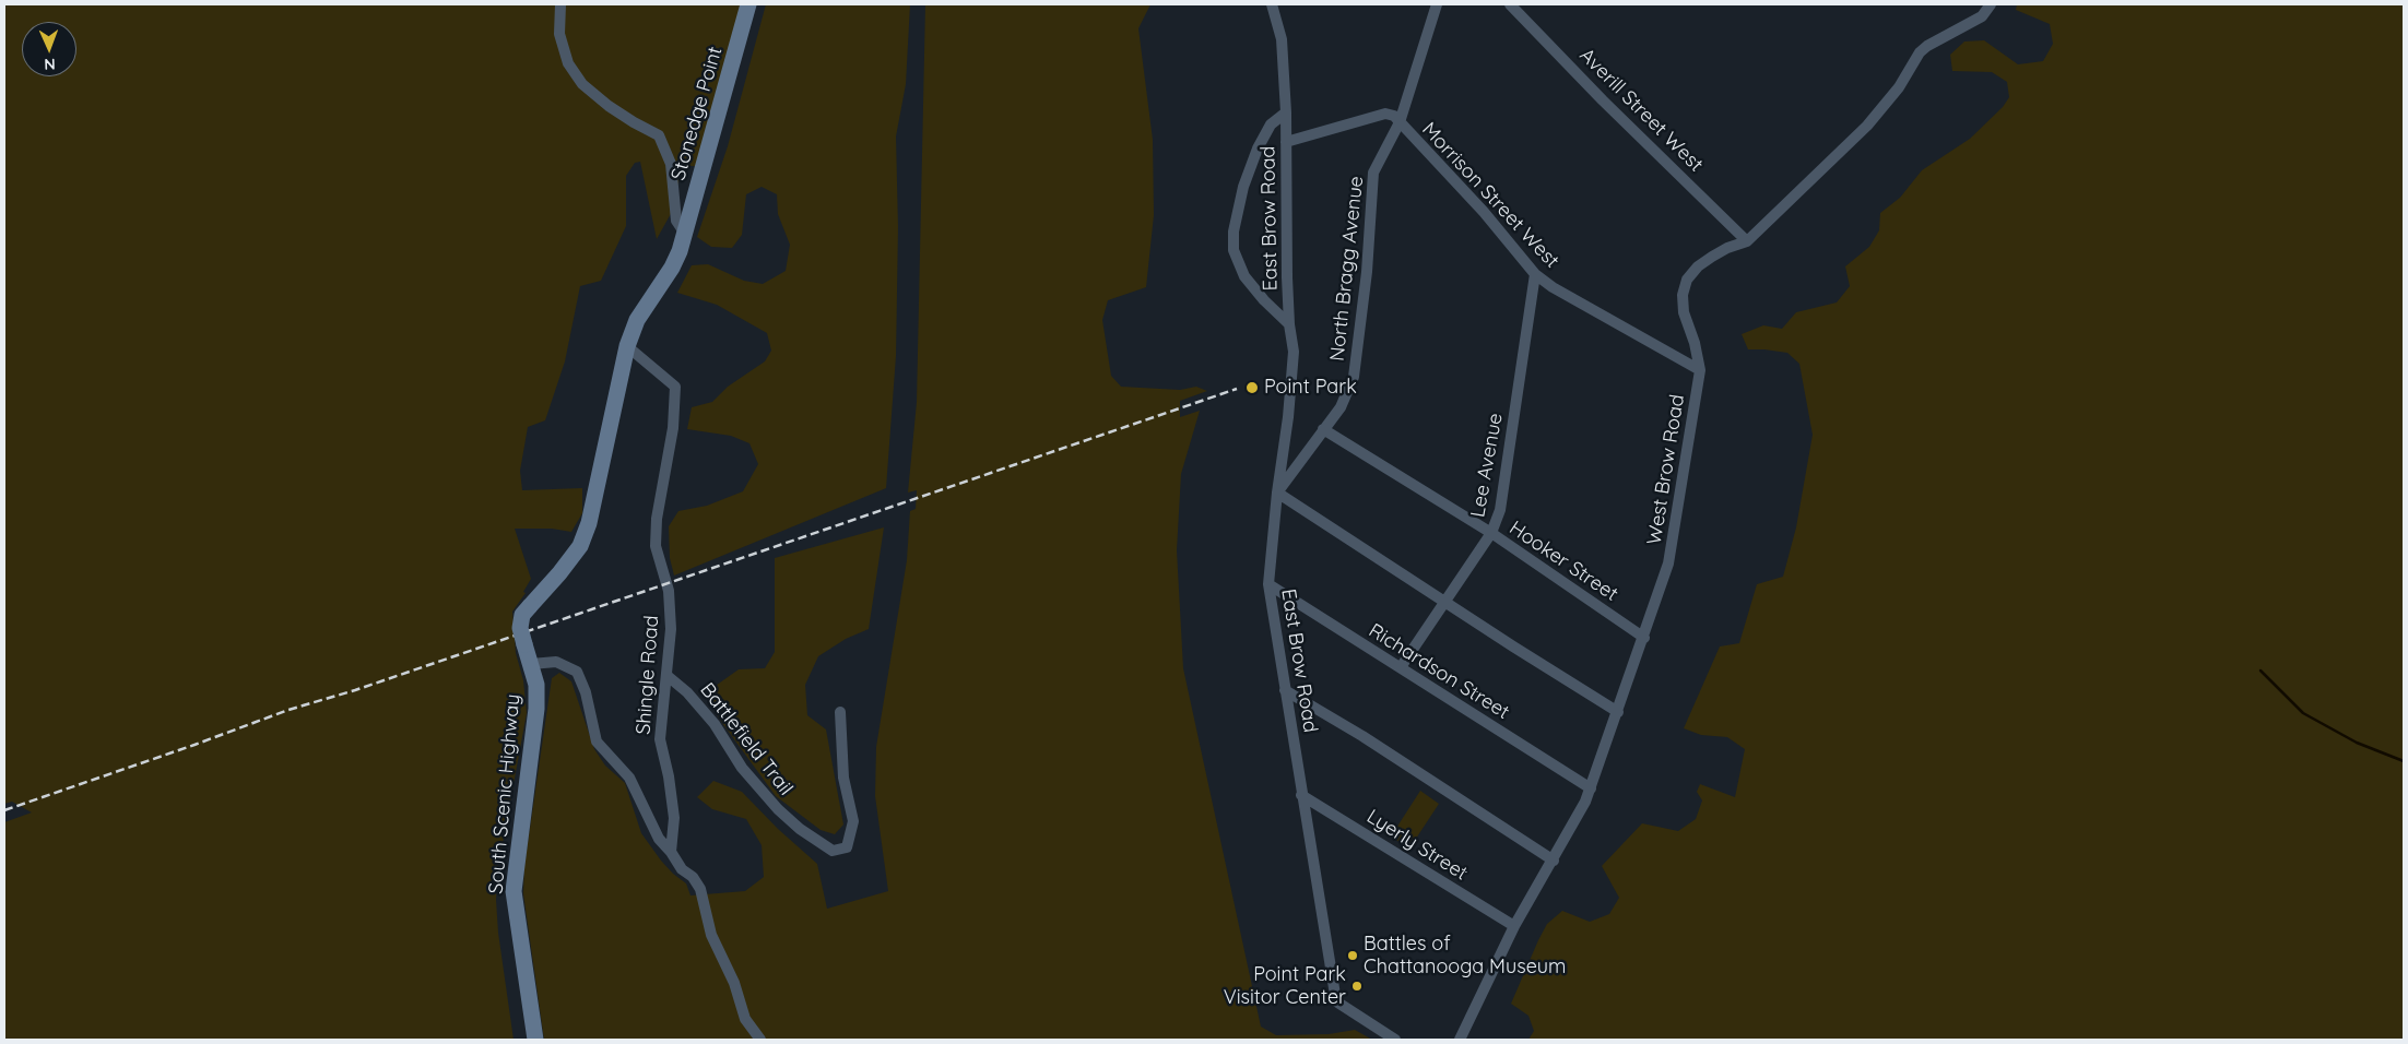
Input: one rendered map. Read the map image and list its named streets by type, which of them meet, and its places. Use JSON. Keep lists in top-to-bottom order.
{
  "streets": {
    "main road": ["Stonedge Point", "South Scenic Highway"],
    "street": [
      "Averill Street West",
      "Morrison Street West",
      "East Brow Road",
      "North Bragg Avenue",
      "Lee Avenue",
      "West Brow Road",
      "Hooker Street",
      "Richardson Street",
      "Shingle Road",
      "Battlefield Trail",
      "Lyerly Street"
    ]
  },
  "crossings": [
    ["Averill Street West", "West Brow Road"],
    ["Stonedge Point", "South Scenic Highway"],
    ["Morrison Street West", "North Bragg Avenue"],
    ["Morrison Street West", "Lee Avenue"],
    ["Morrison Street West", "West Brow Road"],
    ["East Brow Road", "North Bragg Avenue"],
    ["East Brow Road", "Richardson Street"],
    ["East Brow Road", "Lyerly Street"],
    ["North Bragg Avenue", "Hooker Street"],
    ["Lee Avenue", "Hooker Street"],
    ["Lee Avenue", "Richardson Street"],
    ["West Brow Road", "Hooker Street"],
    ["West Brow Road", "Richardson Street"],
    ["West Brow Road", "Lyerly Street"],
    ["Shingle Road", "Battlefield Trail"],
    ["Shingle Road", "South Scenic Highway"]
  ],
  "places": ["Point Park", "Battles of Chattanooga Museum", "Point Park Visitor Center"],
  "north": "bottom"
}
